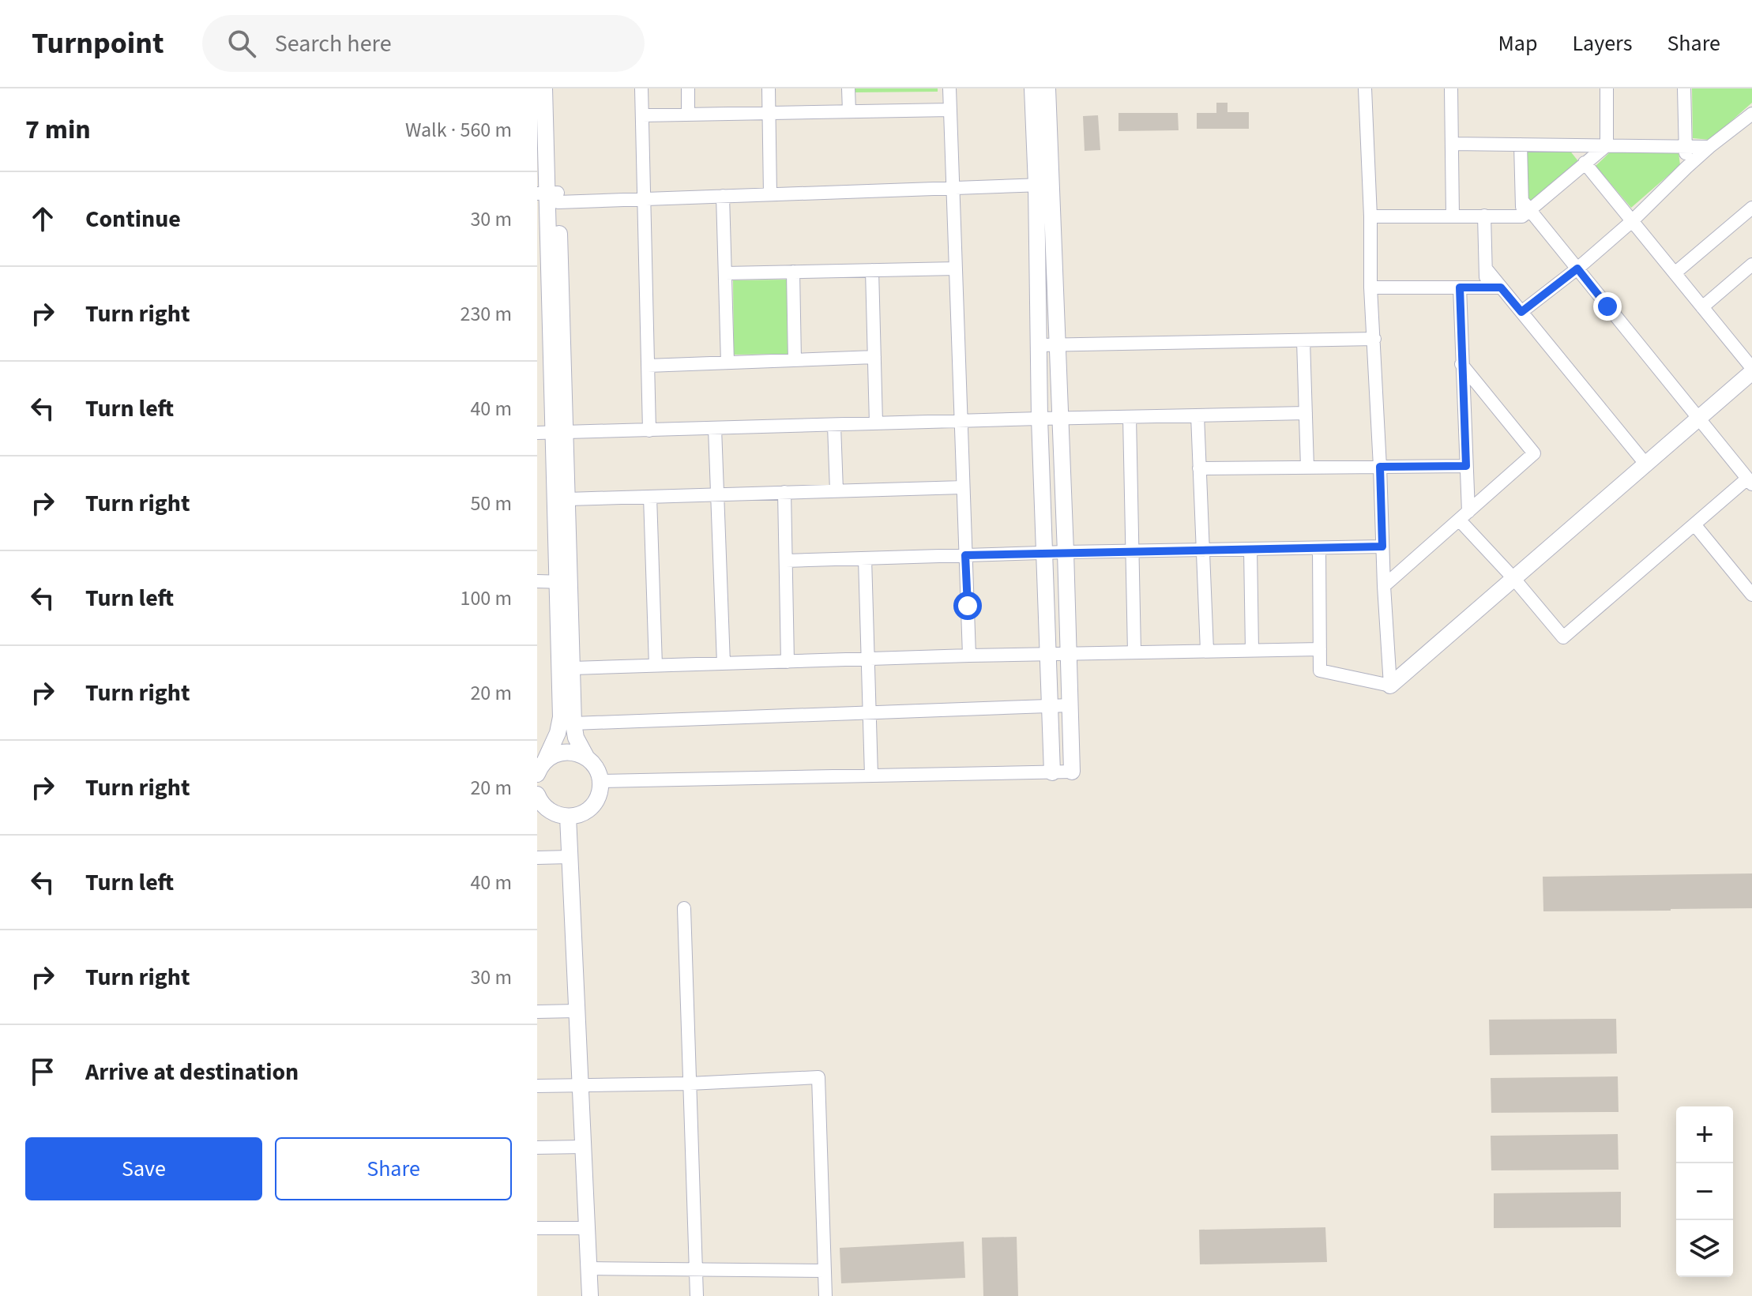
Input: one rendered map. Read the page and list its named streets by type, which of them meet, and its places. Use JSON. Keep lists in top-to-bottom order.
{
  "page": {
    "header": "Turnpoint",
    "search": "Search here",
    "nav": ["Map", "Layers", "Share"],
    "heading": ["7 min", "Walk · 560 m"],
    "list": [
      ["Continue", "30 m"],
      ["Turn right", "230 m"],
      ["Turn left", "40 m"],
      ["Turn right", "50 m"],
      ["Turn left", "100 m"],
      ["Turn right", "20 m"],
      ["Turn right", "20 m"],
      ["Turn left", "40 m"],
      ["Turn right", "30 m"],
      "Arrive at destination"
    ],
    "map_buttons": ["+", "−"],
    "buttons": ["Save", "Share"]
  }
}
